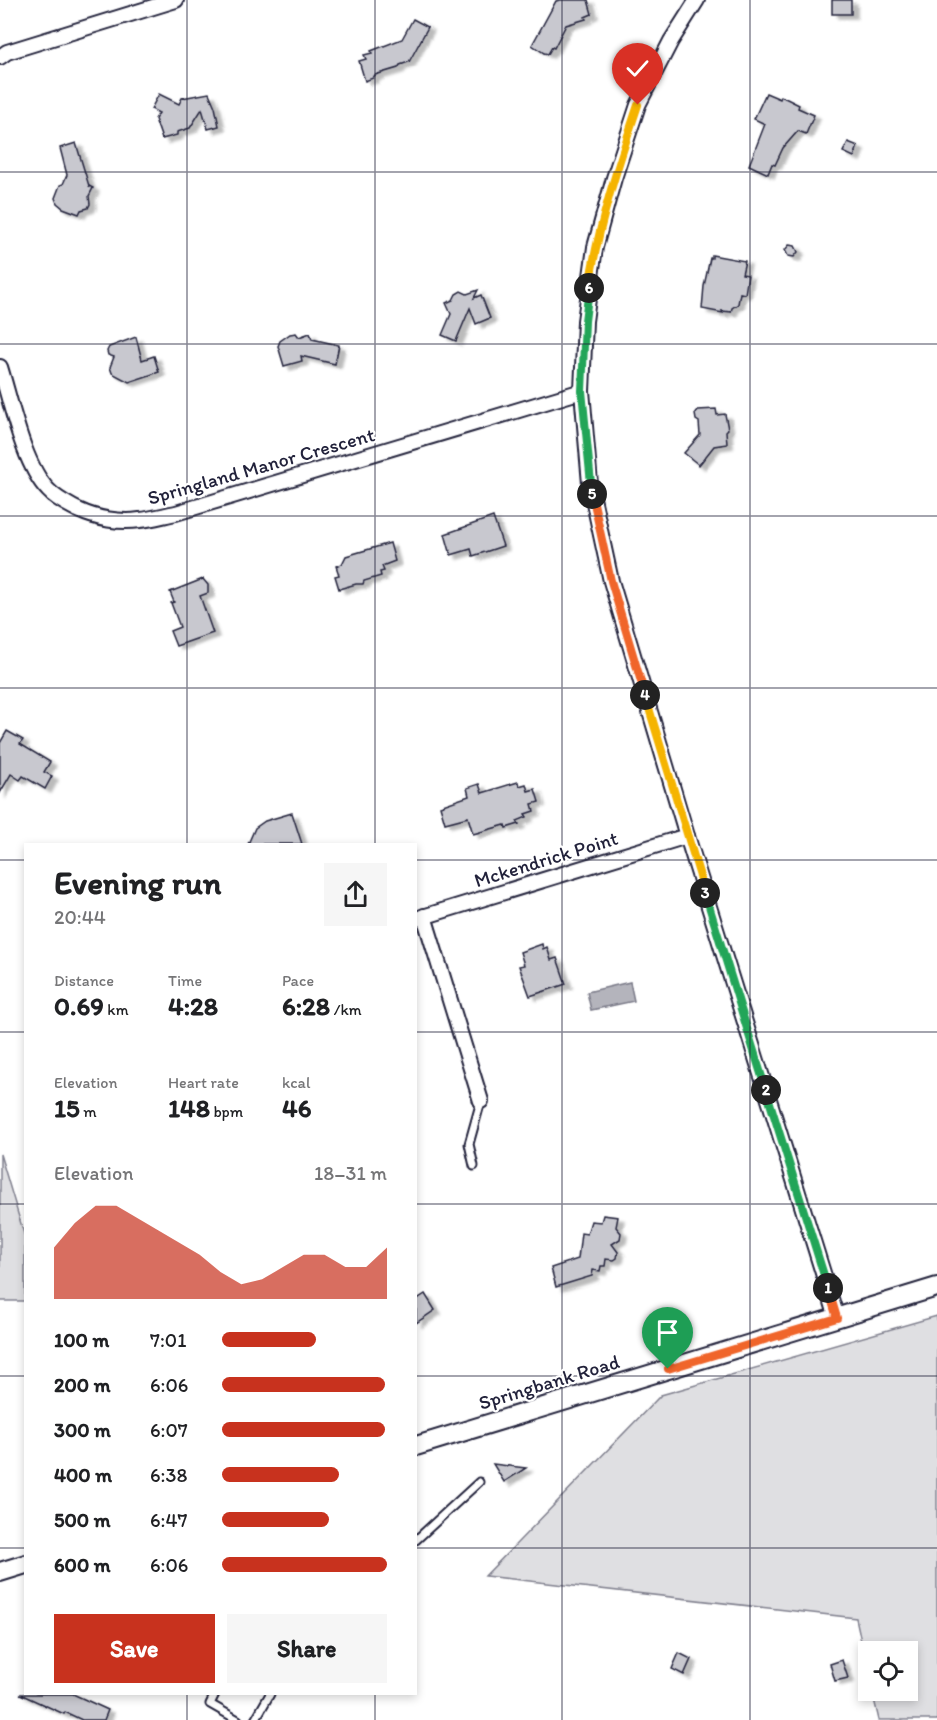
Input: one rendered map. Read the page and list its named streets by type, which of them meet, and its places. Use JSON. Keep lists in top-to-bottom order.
{
  "streets": {
    "street": ["Springland Manor Crescent", "Mckendrick Point", "Springbank Road"]
  },
  "page": {
    "pins": [
      "6",
      "5",
      "4",
      "3",
      "2",
      "1"
    ],
    "heading": ["Evening run", "20:44"],
    "stats": [
      ["Distance", "0.69 km"],
      ["Time", "4:28"],
      ["Pace", "6:28 /km"],
      ["Elevation", "15 m"],
      ["Heart rate", "148 bpm"],
      ["kcal", "46"]
    ],
    "chart": ["Elevation", "18–31 m"],
    "list": [
      {
        "name": "100 m",
        "note": "7:01"
      },
      {
        "name": "200 m",
        "note": "6:06"
      },
      {
        "name": "300 m",
        "note": "6:07"
      },
      {
        "name": "400 m",
        "note": "6:38"
      },
      {
        "name": "500 m",
        "note": "6:47"
      },
      {
        "name": "600 m",
        "note": "6:06"
      }
    ],
    "buttons": ["Save", "Share"]
  }
}
